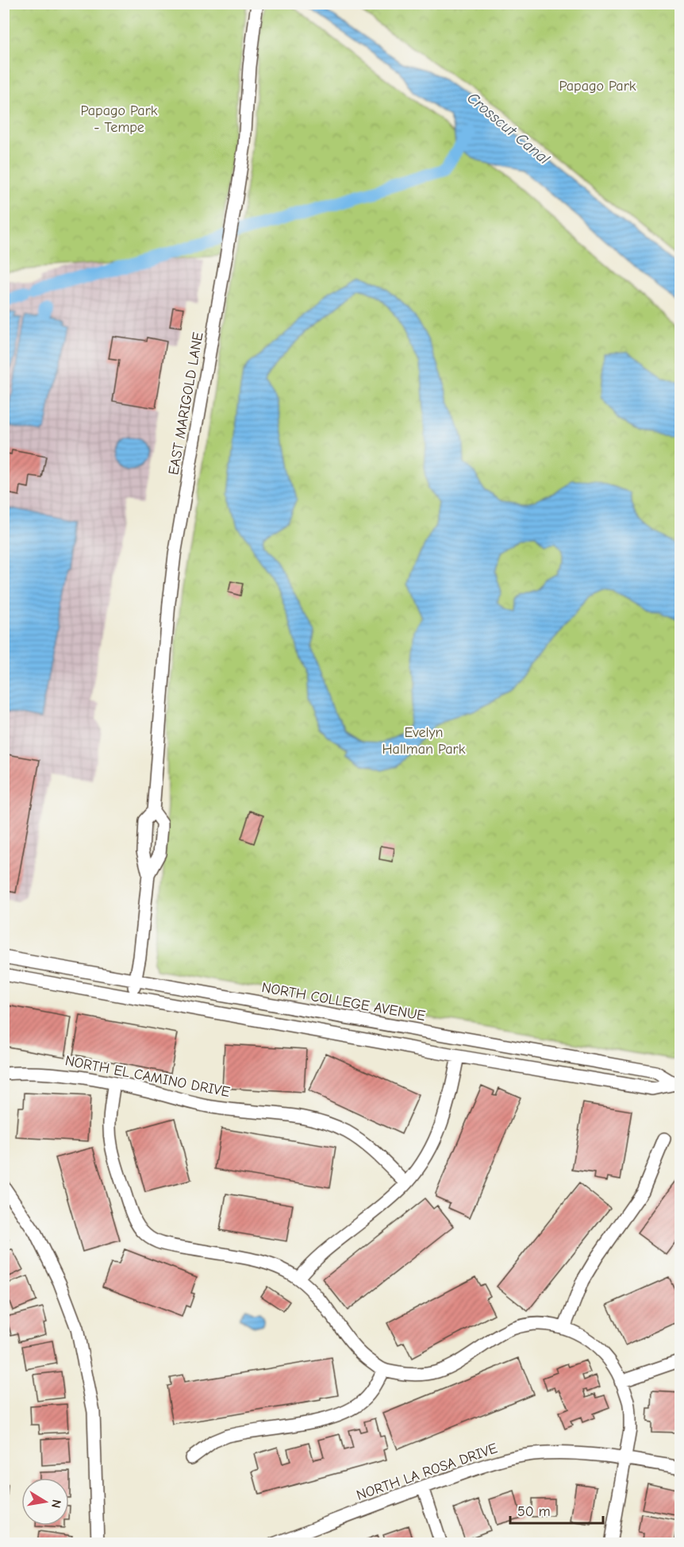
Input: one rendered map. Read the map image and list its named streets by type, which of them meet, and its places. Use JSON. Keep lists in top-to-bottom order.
{
  "streets": {
    "street": [
      "EAST MARIGOLD LANE",
      "NORTH COLLEGE AVENUE",
      "NORTH EL CAMINO DRIVE",
      "NORTH LA ROSA DRIVE"
    ]
  },
  "crossings": [
    ["EAST MARIGOLD LANE", "NORTH COLLEGE AVENUE"]
  ],
  "water": ["Crosscut Canal"],
  "parks": ["Papago Park", "Papago Park - Tempe", "Evelyn Hallman Park"],
  "scale_bar": "50 m",
  "north": "right"
}
